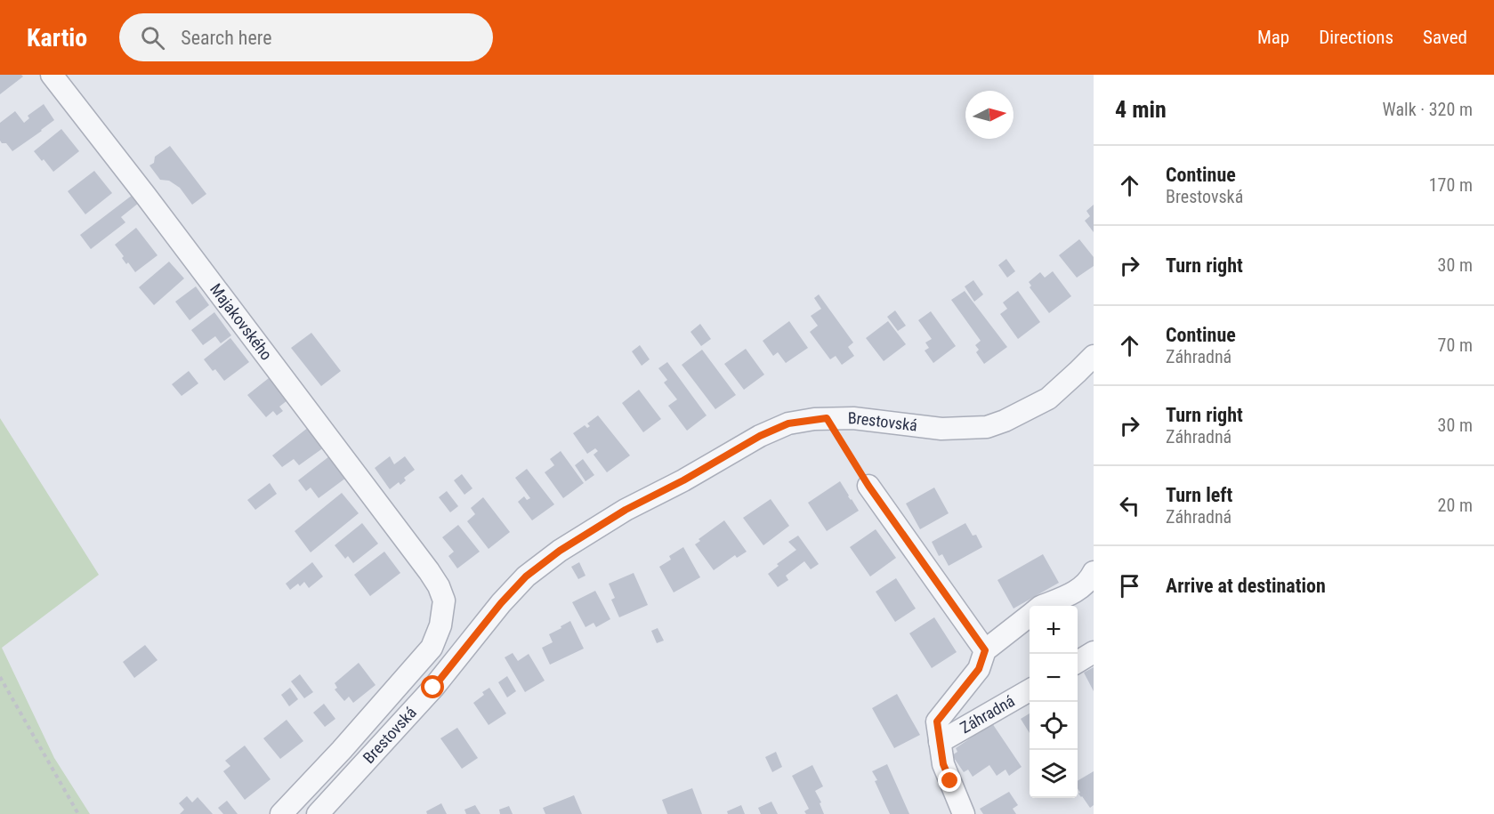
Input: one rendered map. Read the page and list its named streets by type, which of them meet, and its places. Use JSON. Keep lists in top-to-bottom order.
{
  "streets": {
    "street": ["Majakovského", "Brestovská", "Záhradná"]
  },
  "crossings": [
    ["Majakovského", "Brestovská"]
  ],
  "north": "right",
  "page": {
    "header": "Kartio",
    "search": "Search here",
    "nav": ["Map", "Directions", "Saved"],
    "heading": ["4 min", "Walk · 320 m"],
    "list": [
      ["Continue", "Brestovská", "170 m"],
      ["Turn right", "30 m"],
      ["Continue", "Záhradná", "70 m"],
      ["Turn right", "Záhradná", "30 m"],
      ["Turn left", "Záhradná", "20 m"],
      "Arrive at destination"
    ],
    "map_buttons": ["+", "−"]
  }
}
